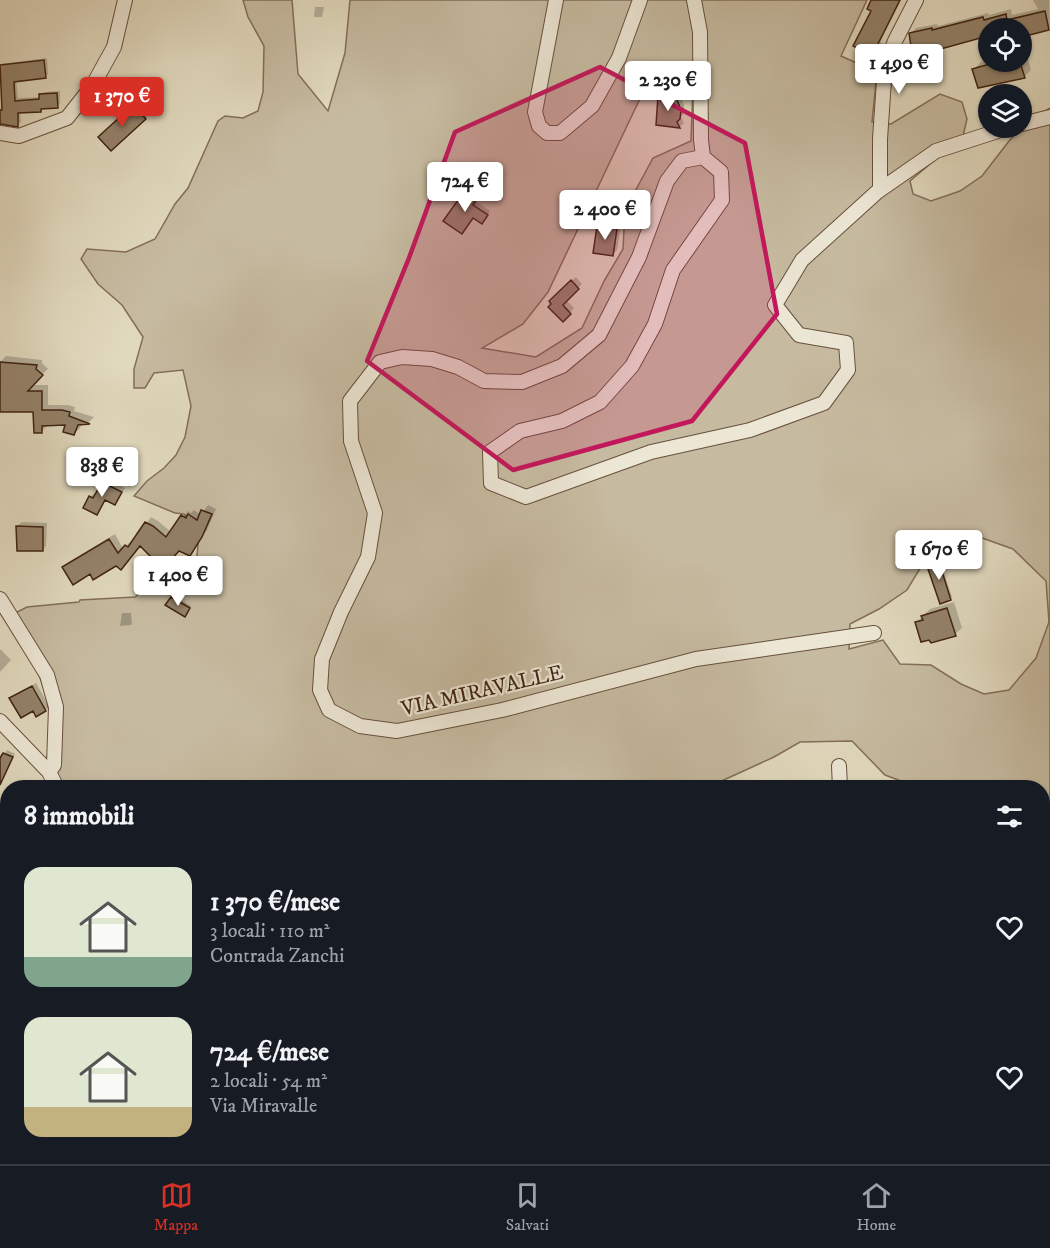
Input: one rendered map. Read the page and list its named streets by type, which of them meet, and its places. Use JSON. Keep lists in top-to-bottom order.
{
  "streets": {
    "street": ["VIA MIRAVALLE"]
  },
  "page": {
    "price": [
      "1 490 €",
      "2 230 €",
      "1 370 €",
      "724 €",
      "2 400 €",
      "838 €",
      "1 670 €",
      "1 400 €"
    ],
    "heading": "8 immobili",
    "list": [
      {
        "name": "1 370 €/mese",
        "note": "3 locali · 110 m² · Contrada Zanchi"
      },
      {
        "name": "724 €/mese",
        "note": "2 locali · 54 m² · Via Miravalle"
      }
    ],
    "tabs": ["Mappa", "Salvati", "Home"]
  }
}
